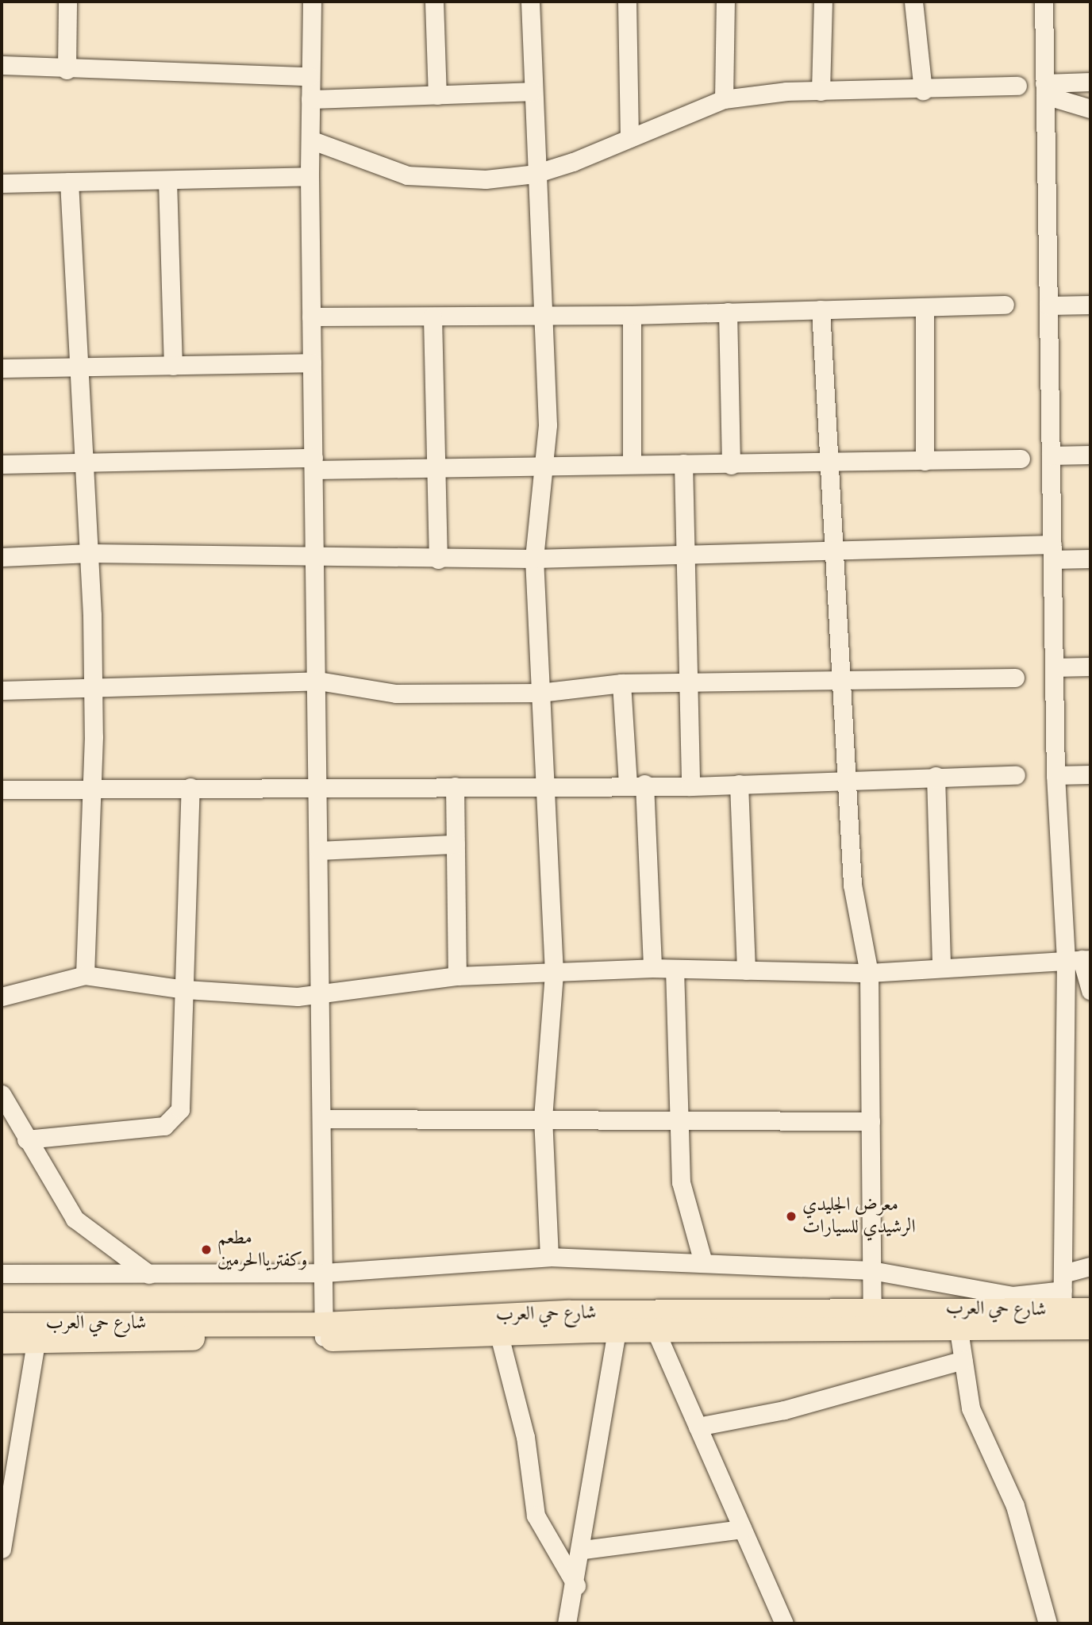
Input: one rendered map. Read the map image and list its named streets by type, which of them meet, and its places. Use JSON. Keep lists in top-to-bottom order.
{
  "streets": {
    "main road": ["شارع حي العرب"]
  },
  "places": ["معرض الجليدي الرشيدي للسيارات", "مطعم وكفترياالحرمين"]
}
